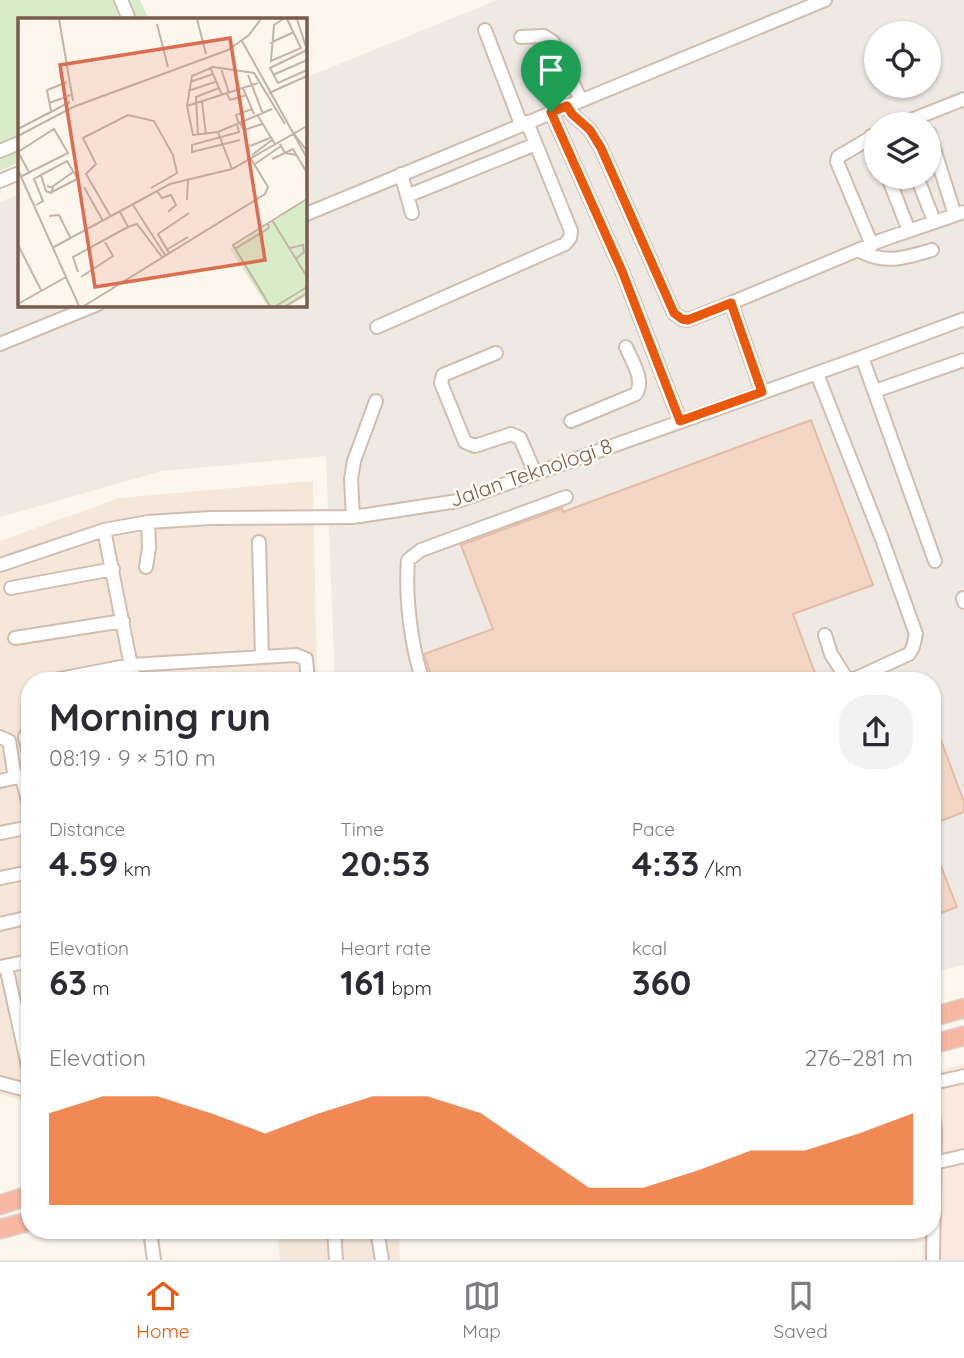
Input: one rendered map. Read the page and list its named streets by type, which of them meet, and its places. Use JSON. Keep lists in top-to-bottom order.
{
  "streets": {
    "street": ["Jalan Teknologi 8"]
  },
  "page": {
    "heading": ["Morning run", "08:19 · 9 × 510 m"],
    "stats": [
      ["Distance", "4.59 km"],
      ["Time", "20:53"],
      ["Pace", "4:33 /km"],
      ["Elevation", "63 m"],
      ["Heart rate", "161 bpm"],
      ["kcal", "360"]
    ],
    "chart": ["Elevation", "276–281 m"],
    "tabs": ["Home", "Map", "Saved"]
  }
}
